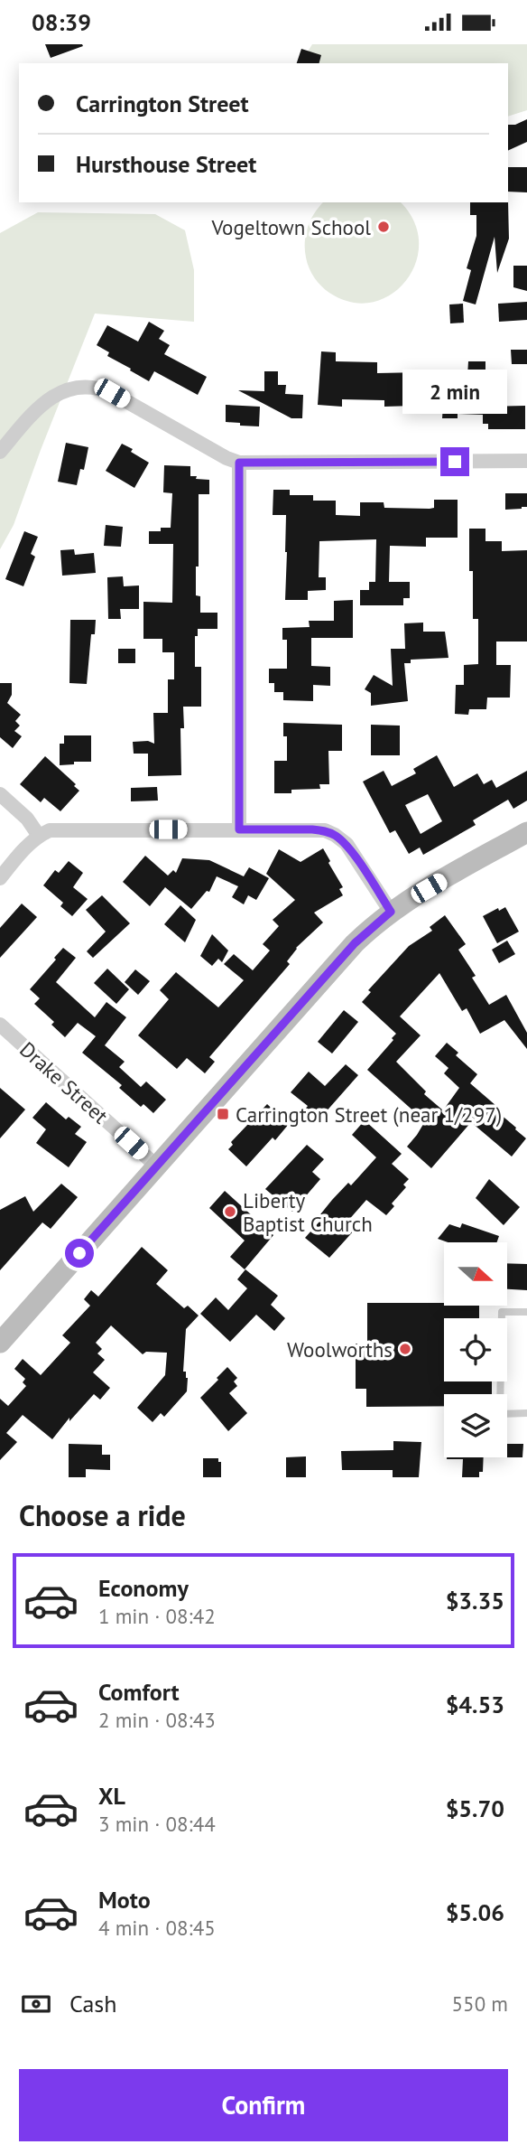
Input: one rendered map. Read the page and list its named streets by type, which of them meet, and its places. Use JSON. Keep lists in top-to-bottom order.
{
  "streets": {
    "street": ["Drake Street"]
  },
  "places": {
    "other": ["Vogeltown School", "Liberty Baptist Church", "Woolworths"],
    "transit": ["Carrington Street (near 1/297)"]
  },
  "north": "right",
  "page": {
    "status": "08:39",
    "banner": ["Carrington Street", "Hursthouse Street"],
    "bubble": "2 min",
    "heading": "Choose a ride",
    "list": [
      {
        "name": "Economy",
        "note": "1 min · 08:42",
        "value": "$3.35"
      },
      {
        "name": "Comfort",
        "note": "2 min · 08:43",
        "value": "$4.53"
      },
      {
        "name": "XL",
        "note": "3 min · 08:44",
        "value": "$5.70"
      },
      {
        "name": "Moto",
        "note": "4 min · 08:45",
        "value": "$5.06"
      }
    ],
    "pay": ["Cash", "550 m"],
    "buttons": "Confirm"
  }
}
